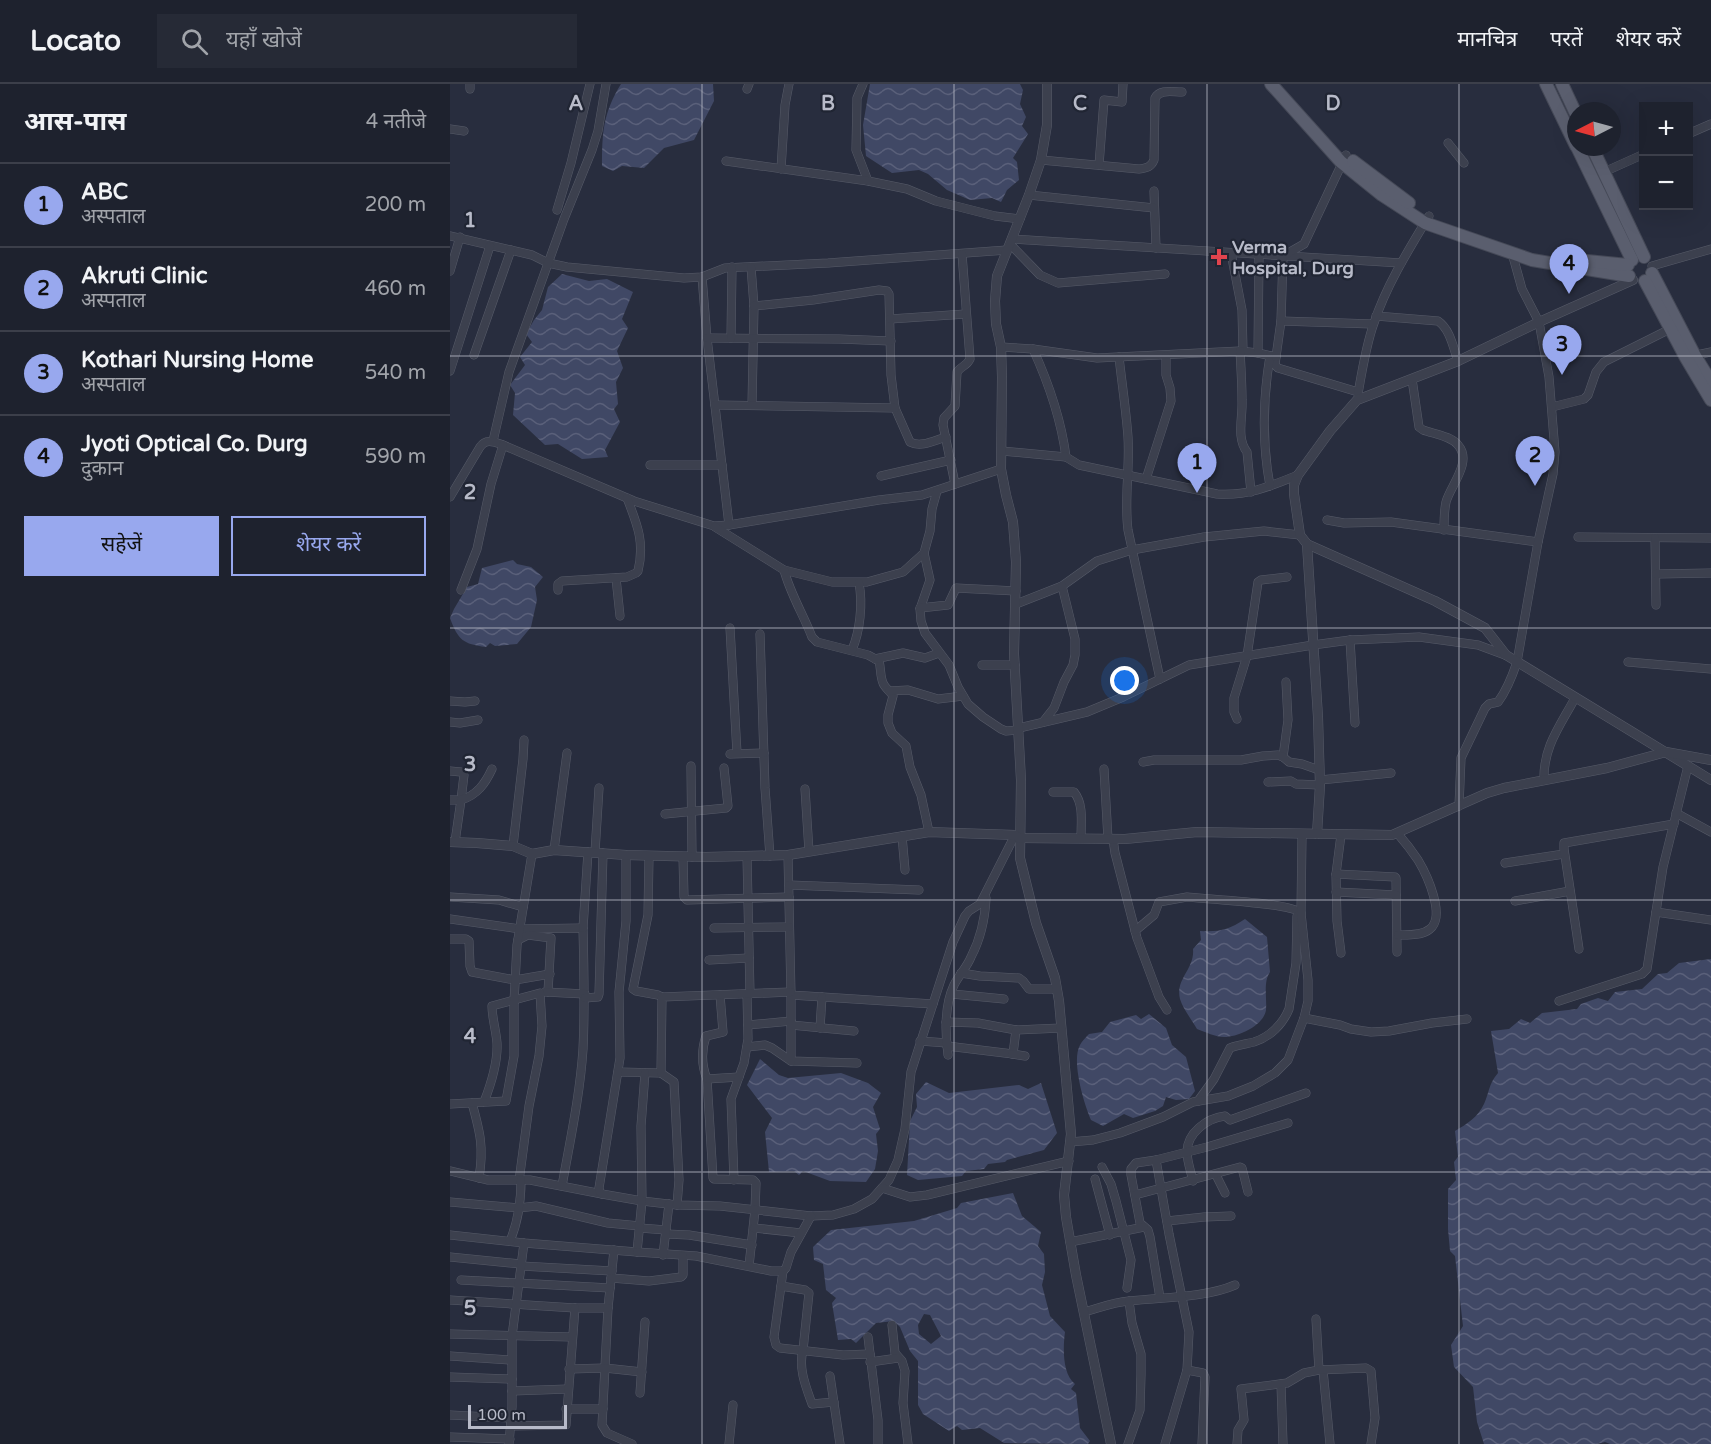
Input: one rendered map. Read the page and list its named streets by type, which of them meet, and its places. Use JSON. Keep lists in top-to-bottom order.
{
  "places": {
    "health": ["Verma Hospital, Durg"]
  },
  "scale_bar": "100 m",
  "north": "left",
  "page": {
    "header": "Locato",
    "search": "यहाँ खोजें",
    "nav": ["मानचित्र", "परतें", "शेयर करें"],
    "heading": ["आस-पास", "4 नतीजे"],
    "map_buttons": ["+", "−"],
    "list": [
      {
        "mark": "1",
        "name": "ABC",
        "note": "अस्पताल",
        "value": "200 m"
      },
      {
        "mark": "2",
        "name": "Akruti Clinic",
        "note": "अस्पताल",
        "value": "460 m"
      },
      {
        "mark": "3",
        "name": "Kothari Nursing Home",
        "note": "अस्पताल",
        "value": "540 m"
      },
      {
        "mark": "4",
        "name": "Jyoti Optical Co. Durg",
        "note": "दुकान",
        "value": "590 m"
      }
    ],
    "pins": [
      "4",
      "3",
      "2",
      "1"
    ],
    "buttons": ["सहेजें", "शेयर करें"],
    "scale": "100 m"
  },
  "grid": {
    "columns": [
      "A",
      "B",
      "C",
      "D"
    ],
    "rows": [
      "1",
      "2",
      "3",
      "4",
      "5"
    ]
  }
}
